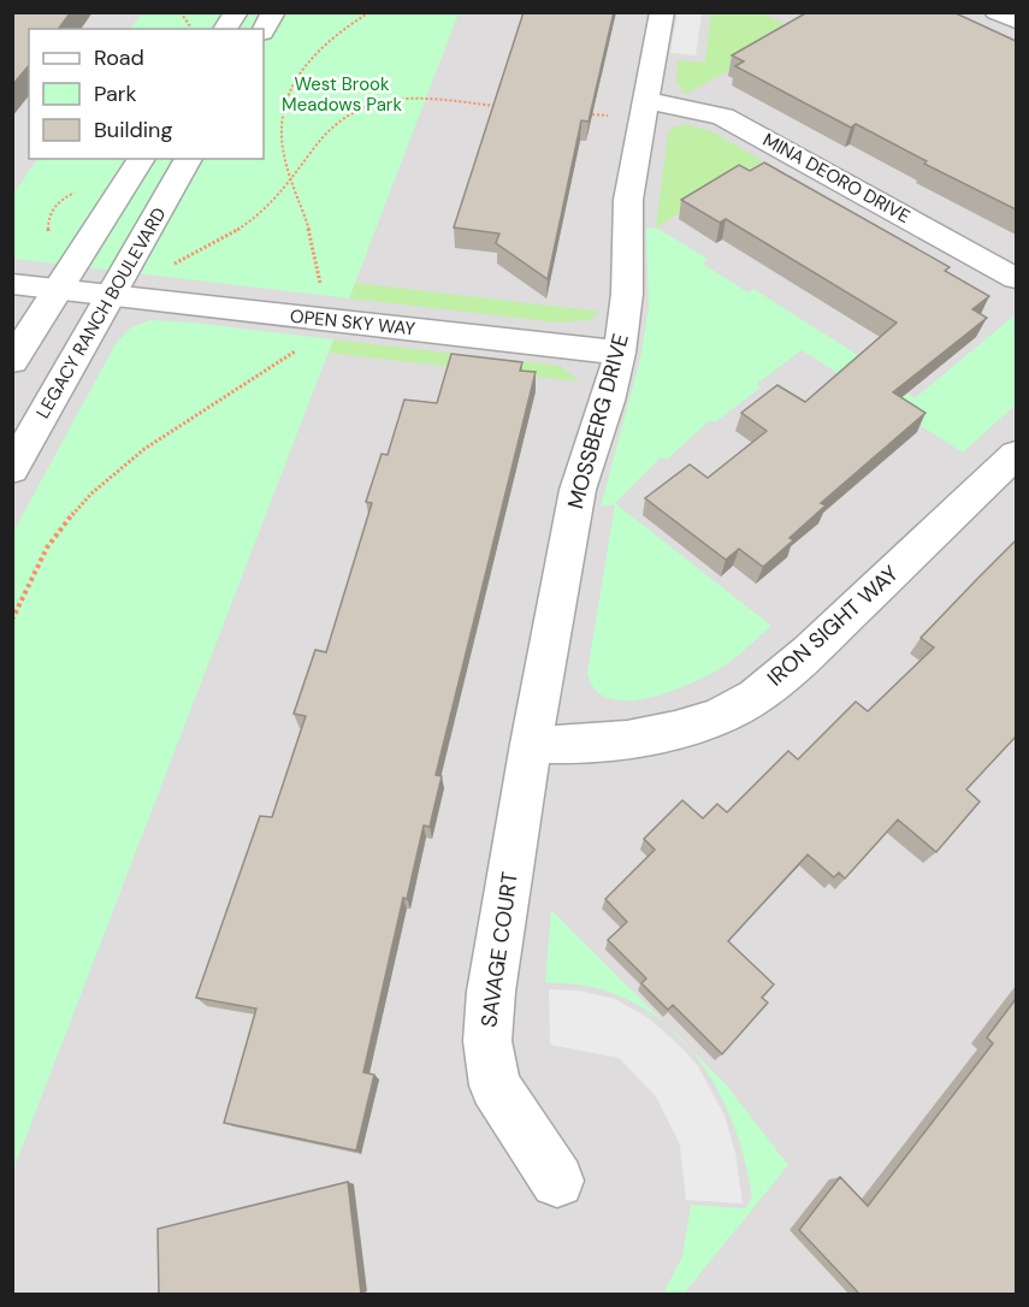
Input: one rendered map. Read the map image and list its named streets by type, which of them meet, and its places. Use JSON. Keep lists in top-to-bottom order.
{
  "streets": {
    "street": [
      "MINA DEORO DRIVE",
      "LEGACY RANCH BOULEVARD",
      "OPEN SKY WAY",
      "MOSSBERG DRIVE",
      "IRON SIGHT WAY",
      "SAVAGE COURT"
    ]
  },
  "crossings": [
    ["MINA DEORO DRIVE", "MOSSBERG DRIVE"],
    ["LEGACY RANCH BOULEVARD", "OPEN SKY WAY"],
    ["OPEN SKY WAY", "MOSSBERG DRIVE"],
    ["MOSSBERG DRIVE", "IRON SIGHT WAY"],
    ["MOSSBERG DRIVE", "SAVAGE COURT"],
    ["IRON SIGHT WAY", "SAVAGE COURT"]
  ],
  "parks": ["West Brook Meadows Park"],
  "legend": ["Road", "Park", "Building"]
}
